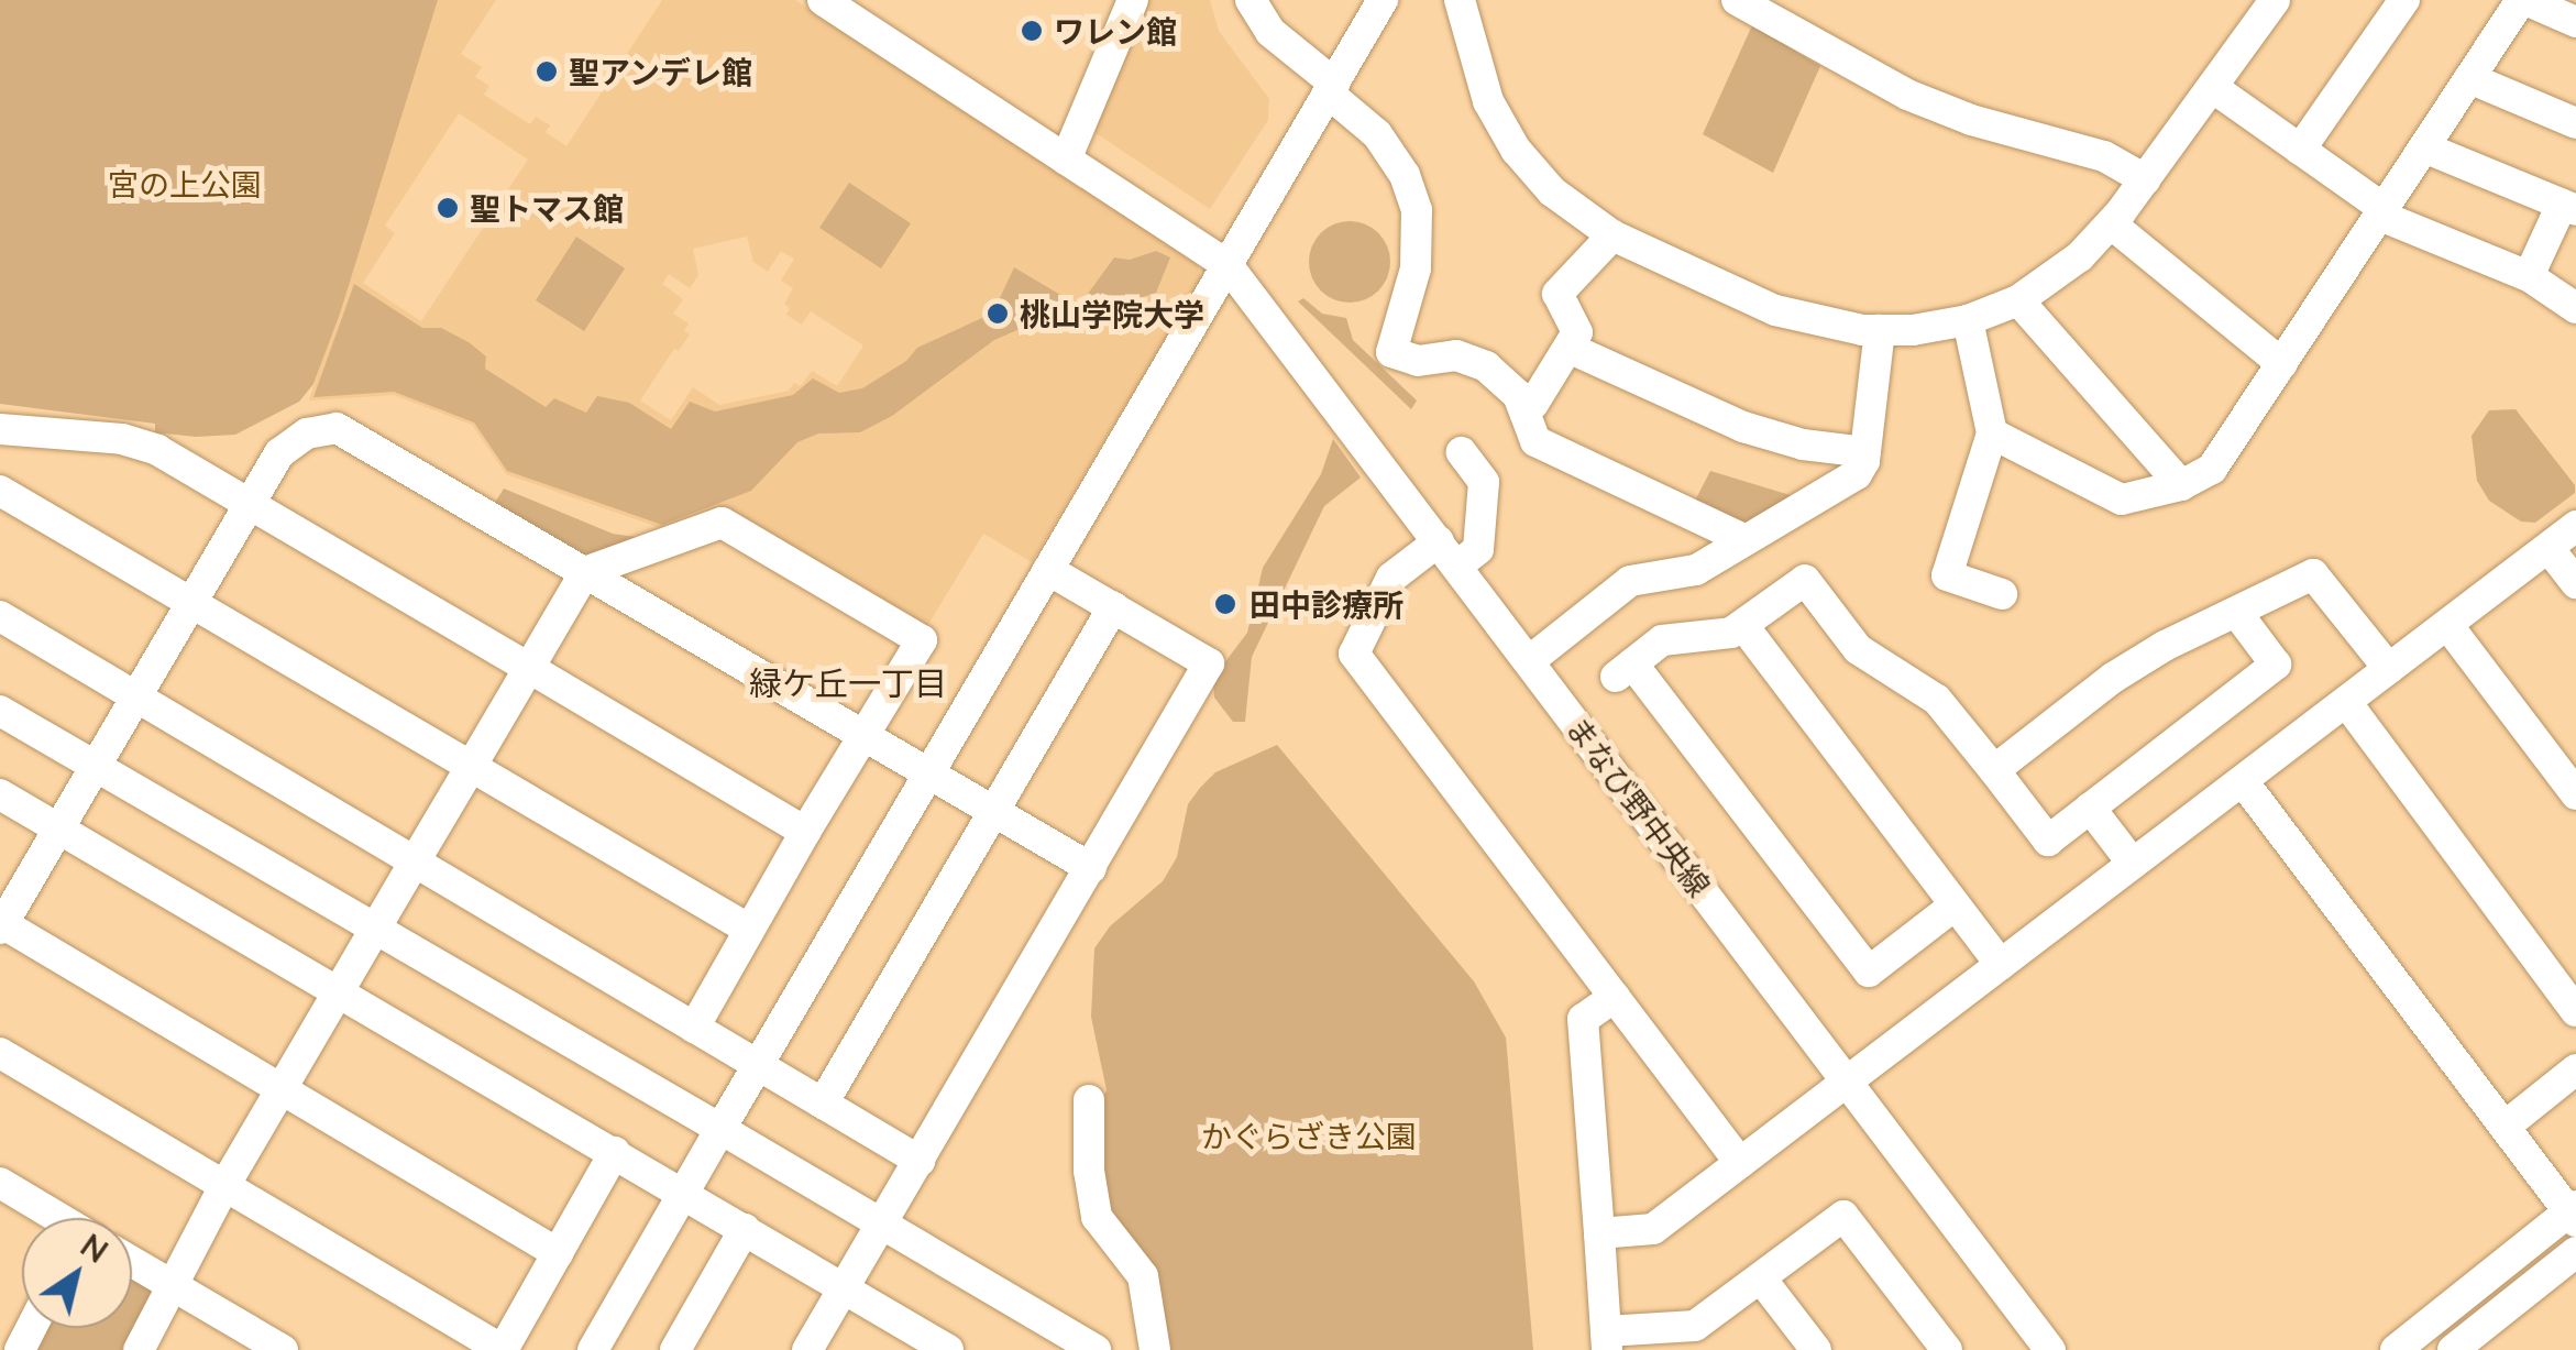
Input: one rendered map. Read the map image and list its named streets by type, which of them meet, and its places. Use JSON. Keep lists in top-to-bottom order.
{
  "streets": {
    "street": ["まなび野中央線"]
  },
  "districts": ["緑ケ丘一丁目"],
  "parks": ["宮の上公園", "かぐらざき公園"],
  "places": [
    "ワレン館",
    "聖アンデレ館",
    "聖トマス館",
    "桃山学院大学",
    "田中診療所"
  ],
  "north": "top right"
}
